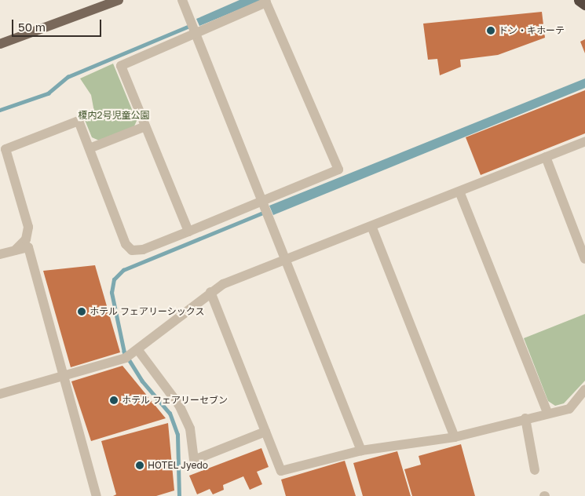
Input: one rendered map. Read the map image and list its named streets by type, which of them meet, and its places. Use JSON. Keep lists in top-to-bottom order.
{
  "parks": ["榎内2号児童公園"],
  "places": [
    "ドン・キホーテ",
    "ホテル フェアリーシックス",
    "ホテル フェアリーセブン",
    "HOTEL Jyedo"
  ],
  "scale_bar": "50 m"
}
